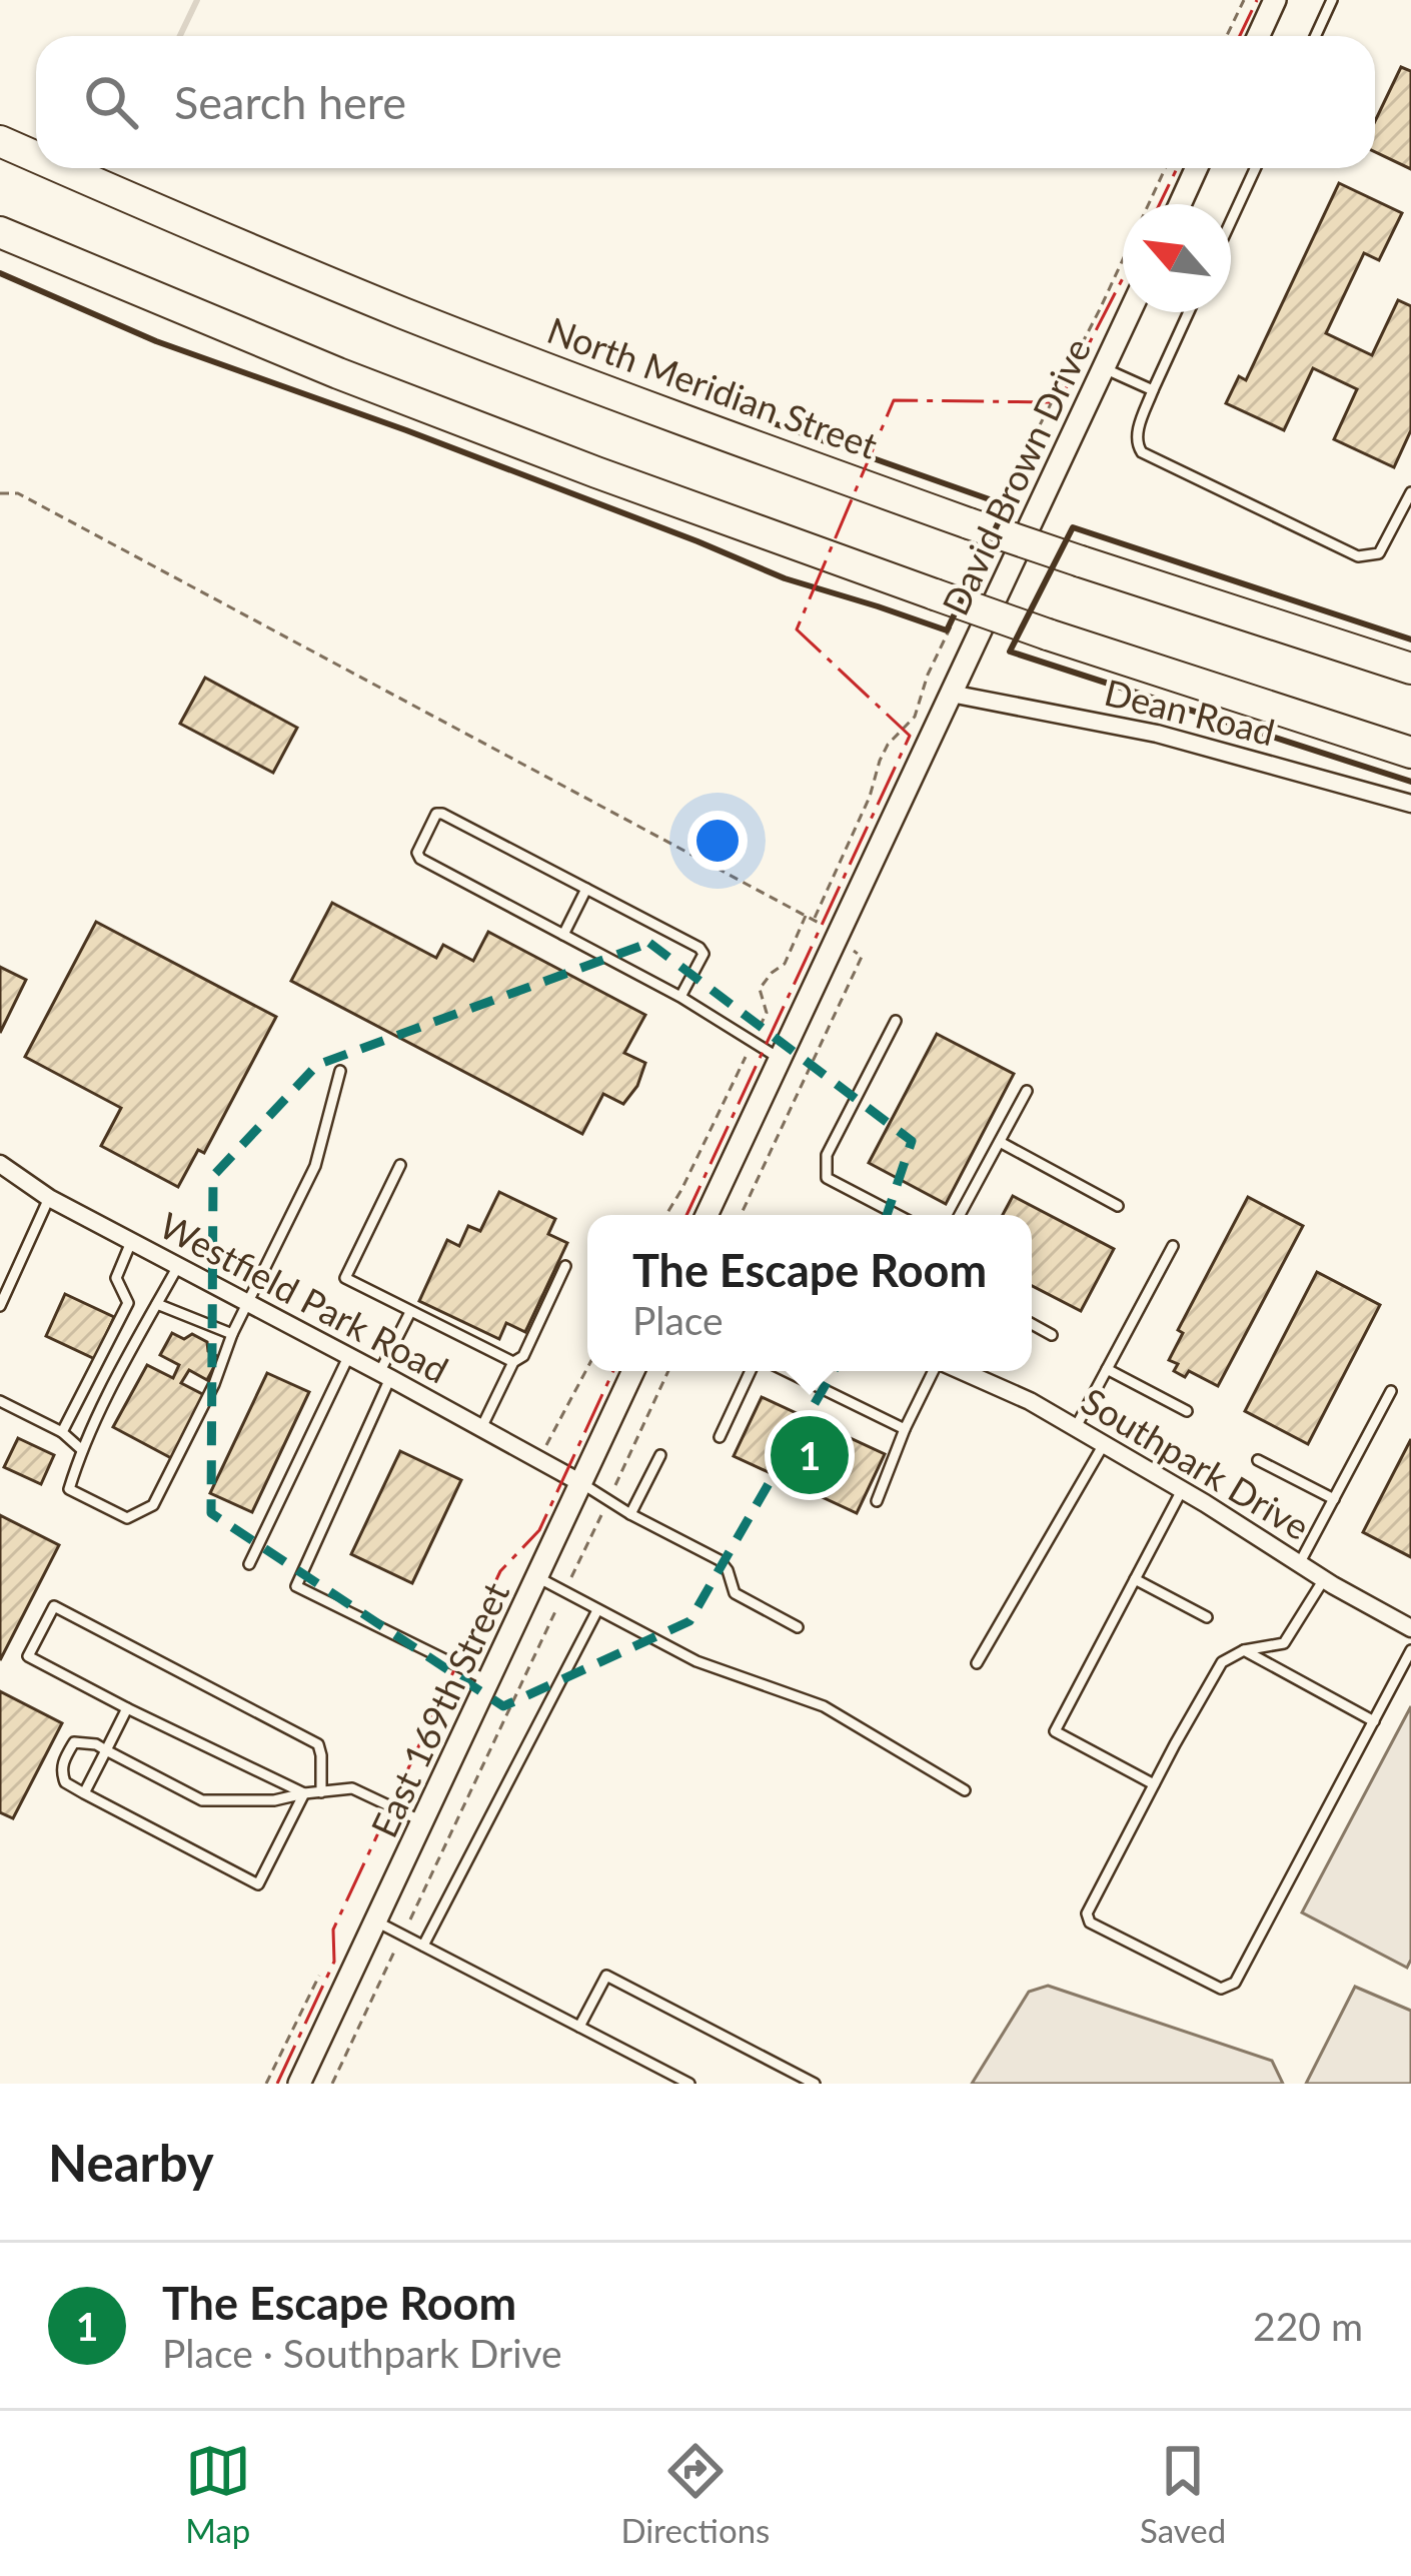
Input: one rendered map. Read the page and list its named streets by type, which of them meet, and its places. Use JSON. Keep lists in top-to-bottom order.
{
  "streets": {
    "highway": ["North Meridian Street"],
    "street": [
      "David Brown Drive",
      "Dean Road",
      "Westfield Park Road",
      "Southpark Drive",
      "East 169th Street"
    ]
  },
  "crossings": [
    ["David Brown Drive", "Dean Road"],
    ["Westfield Park Road", "East 169th Street"]
  ],
  "north": "top left",
  "page": {
    "search": "Search here",
    "popup": ["The Escape Room", "Place"],
    "pins": "1",
    "heading": "Nearby",
    "list": [
      {
        "mark": "1",
        "name": "The Escape Room",
        "note": "Place · Southpark Drive",
        "value": "220 m"
      }
    ],
    "nav": ["Map", "Directions", "Saved"]
  }
}
